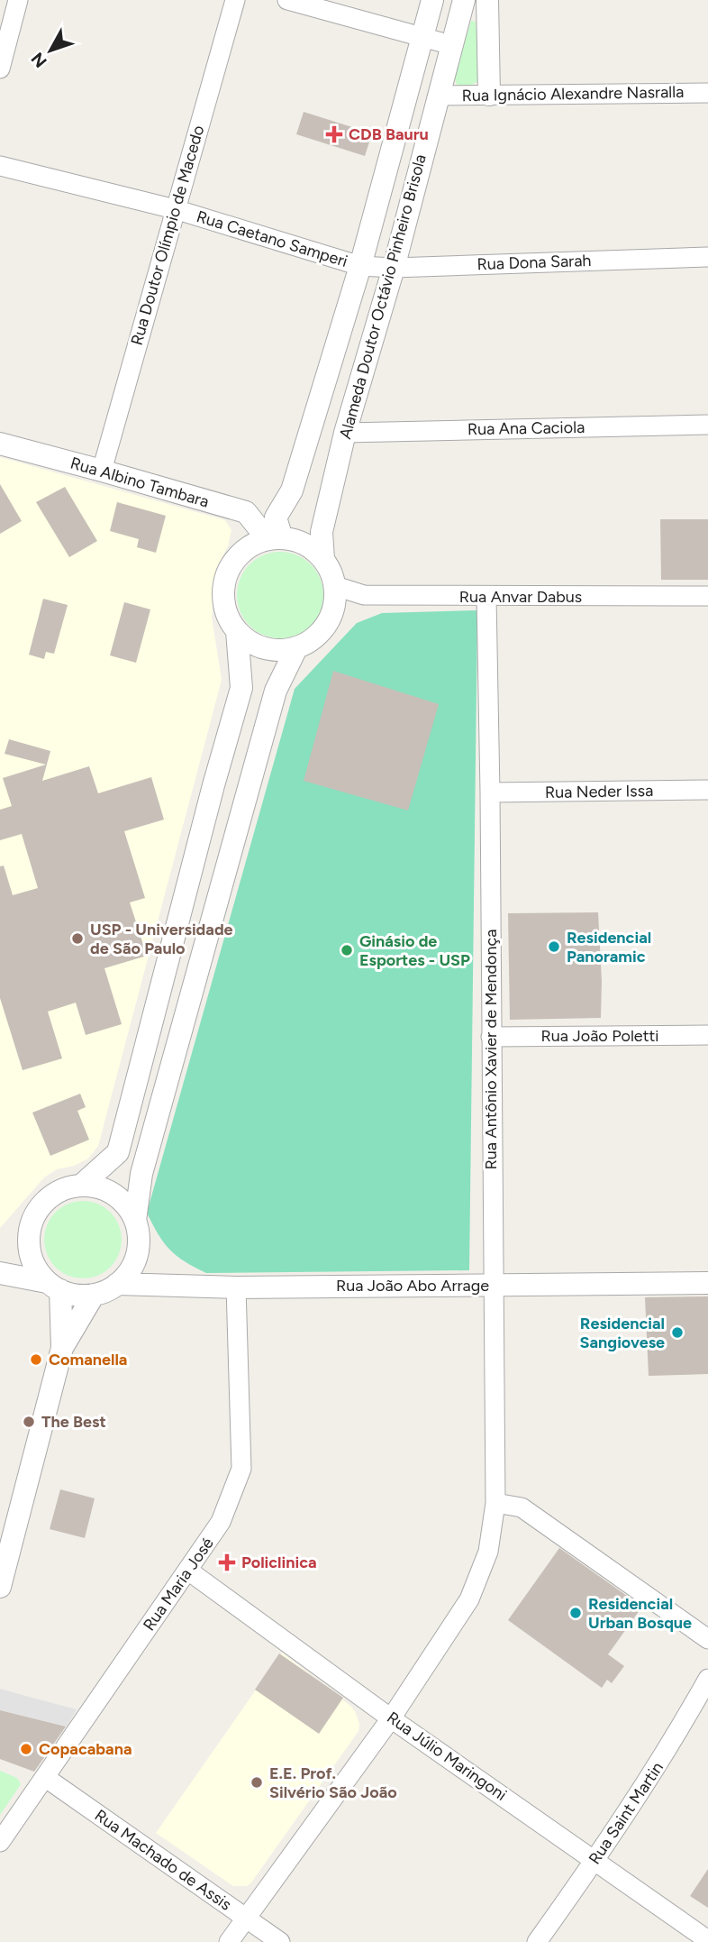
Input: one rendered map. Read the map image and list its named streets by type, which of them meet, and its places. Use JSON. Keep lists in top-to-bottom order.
{
  "streets": {
    "street": [
      "Rua Ignácio Alexandre Nasralla",
      "Rua Doutor Olímpio de Macedo",
      "Rua Caetano Samperi",
      "Rua Dona Sarah",
      "Alameda Doutor Octávio Pinheiro Brisola",
      "Rua Ana Caciola",
      "Rua Albino Tambara",
      "Rua Anvar Dabus",
      "Rua Neder Issa",
      "Rua João Poletti",
      "Rua Antônio Xavier de Mendonça",
      "Rua João Abo Arrage",
      "Rua Maria José",
      "Rua Júlio Maringoni",
      "Rua Saint Martin",
      "Rua Machado de Assis"
    ]
  },
  "crossings": [
    ["Rua Ignácio Alexandre Nasralla", "Alameda Doutor Octávio Pinheiro Brisola"],
    ["Rua Doutor Olímpio de Macedo", "Rua Caetano Samperi"],
    ["Rua Doutor Olímpio de Macedo", "Rua Albino Tambara"],
    ["Rua Caetano Samperi", "Rua Dona Sarah"],
    ["Rua Caetano Samperi", "Alameda Doutor Octávio Pinheiro Brisola"],
    ["Rua Dona Sarah", "Alameda Doutor Octávio Pinheiro Brisola"],
    ["Alameda Doutor Octávio Pinheiro Brisola", "Rua Ana Caciola"],
    ["Alameda Doutor Octávio Pinheiro Brisola", "Rua Albino Tambara"],
    ["Alameda Doutor Octávio Pinheiro Brisola", "Rua Anvar Dabus"],
    ["Rua Albino Tambara", "Rua Anvar Dabus"],
    ["Rua Anvar Dabus", "Rua Antônio Xavier de Mendonça"],
    ["Rua Neder Issa", "Rua Antônio Xavier de Mendonça"],
    ["Rua João Poletti", "Rua Antônio Xavier de Mendonça"],
    ["Rua Antônio Xavier de Mendonça", "Rua João Abo Arrage"],
    ["Rua Antônio Xavier de Mendonça", "Rua Júlio Maringoni"],
    ["Rua Antônio Xavier de Mendonça", "Rua Machado de Assis"],
    ["Rua João Abo Arrage", "Rua Maria José"],
    ["Rua Maria José", "Rua Júlio Maringoni"],
    ["Rua Maria José", "Rua Machado de Assis"],
    ["Rua Júlio Maringoni", "Rua Saint Martin"]
  ],
  "places": {
    "health": ["CDB Bauru", "Policlinica"],
    "other": [
      "USP - Universidade de São Paulo",
      "Residencial Panoramic",
      "Ginásio de Esportes - USP",
      "Residencial Sangiovese",
      "Comanella",
      "The Best",
      "Residencial Urban Bosque",
      "Copacabana",
      "E.E. Prof. Silvério São João"
    ]
  },
  "north": "bottom left"
}
